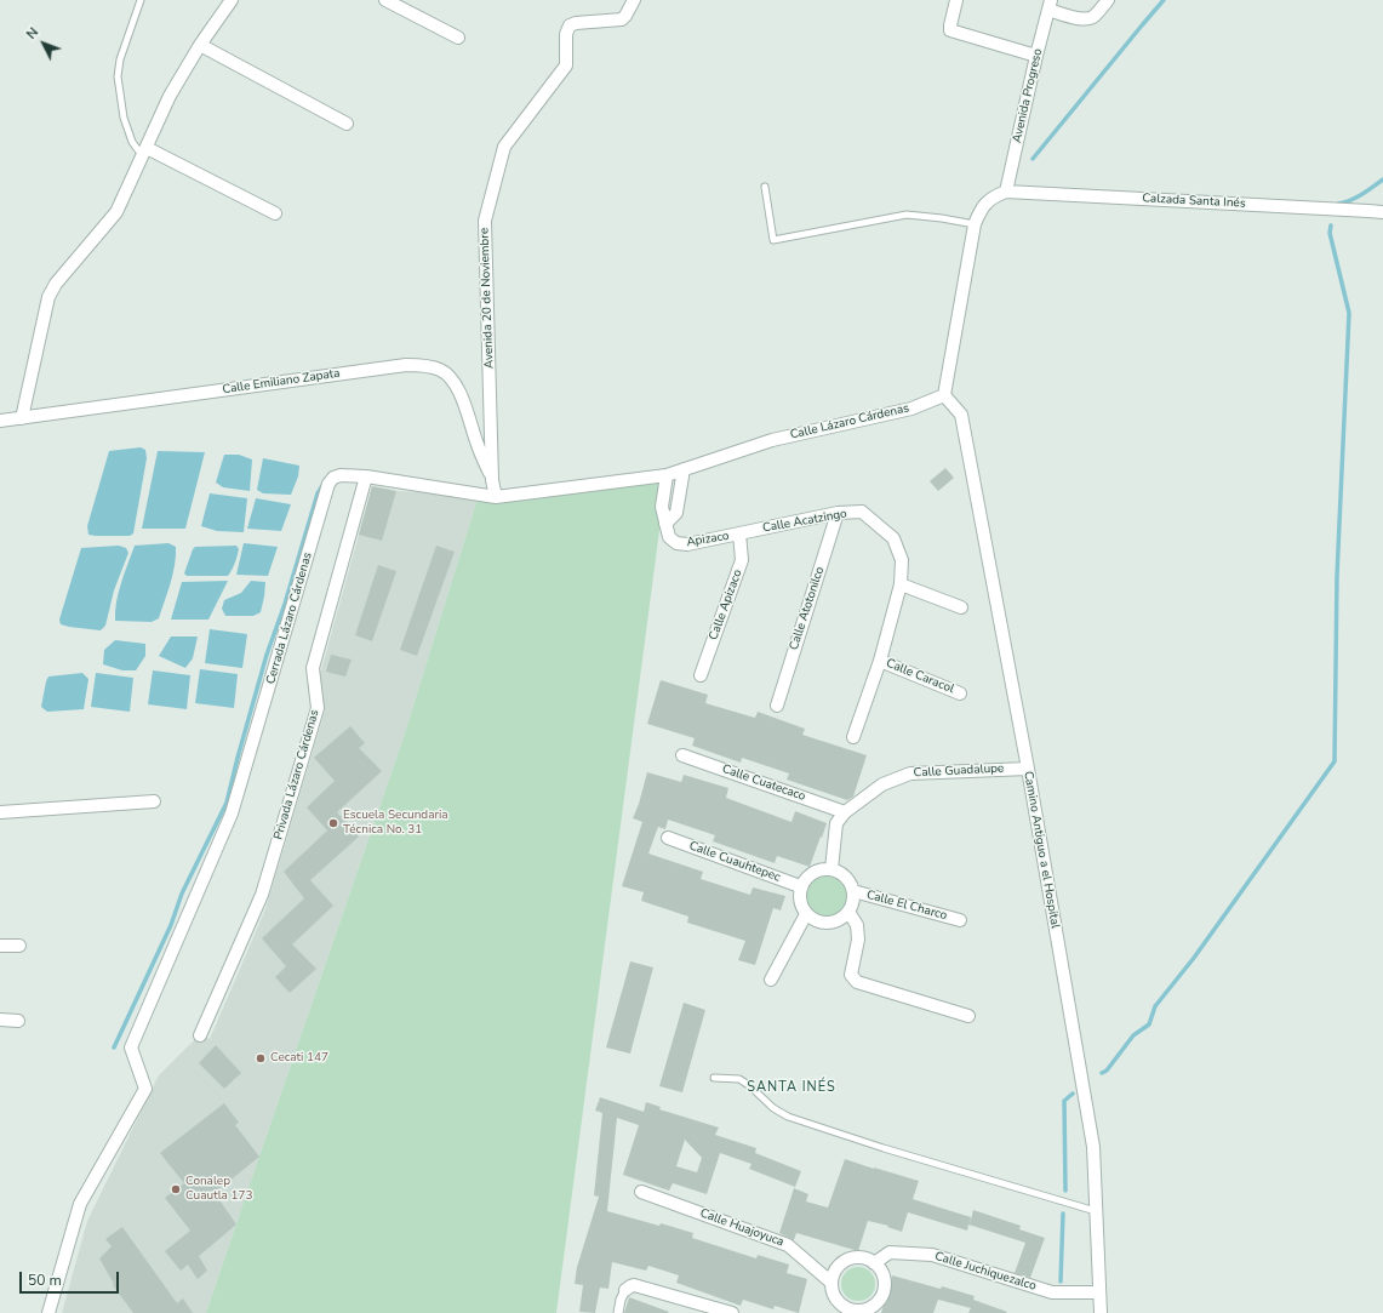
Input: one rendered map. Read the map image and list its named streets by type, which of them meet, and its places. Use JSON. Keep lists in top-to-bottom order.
{
  "streets": {
    "street": [
      "Avenida Progreso",
      "Calzada Santa Inés",
      "Avenida 20 de Noviembre",
      "Calle Emiliano Zapata",
      "Calle Lázaro Cárdenas",
      "Calle Acatzingo",
      "Apizaco",
      "Calle Apizaco",
      "Calle Atotonilco",
      "Cerrada Lázaro Cárdenas",
      "Calle Caracol",
      "Calle Guadalupe",
      "Privada Lázaro Cárdenas",
      "Calle Cuatecaco",
      "Camino Antiguo a el Hospital",
      "Calle Cuauhtepec",
      "Calle El Charco",
      "Calle Huajoyuca",
      "Calle Juchiquezalco"
    ]
  },
  "crossings": [
    ["Avenida Progreso", "Calzada Santa Inés"],
    ["Avenida 20 de Noviembre", "Calle Emiliano Zapata"],
    ["Avenida 20 de Noviembre", "Cerrada Lázaro Cárdenas"],
    ["Calle Lázaro Cárdenas", "Cerrada Lázaro Cárdenas"],
    ["Calle Lázaro Cárdenas", "Camino Antiguo a el Hospital"],
    ["Calle Acatzingo", "Apizaco"],
    ["Calle Acatzingo", "Calle Apizaco"],
    ["Calle Acatzingo", "Calle Atotonilco"],
    ["Calle Acatzingo", "Calle Caracol"],
    ["Apizaco", "Calle Apizaco"],
    ["Cerrada Lázaro Cárdenas", "Privada Lázaro Cárdenas"],
    ["Calle Guadalupe", "Calle Cuatecaco"],
    ["Calle Guadalupe", "Camino Antiguo a el Hospital"],
    ["Calle Guadalupe", "Calle Cuauhtepec"],
    ["Calle Guadalupe", "Calle El Charco"],
    ["Camino Antiguo a el Hospital", "Calle Juchiquezalco"],
    ["Calle Cuauhtepec", "Calle El Charco"],
    ["Calle Huajoyuca", "Calle Juchiquezalco"]
  ],
  "districts": ["SANTA INÉS"],
  "places": ["Escuela Secundaria Técnica No. 31", "Cecati 147", "Conalep Cuautla 173"],
  "scale_bar": "50 m",
  "north": "top left"
}
